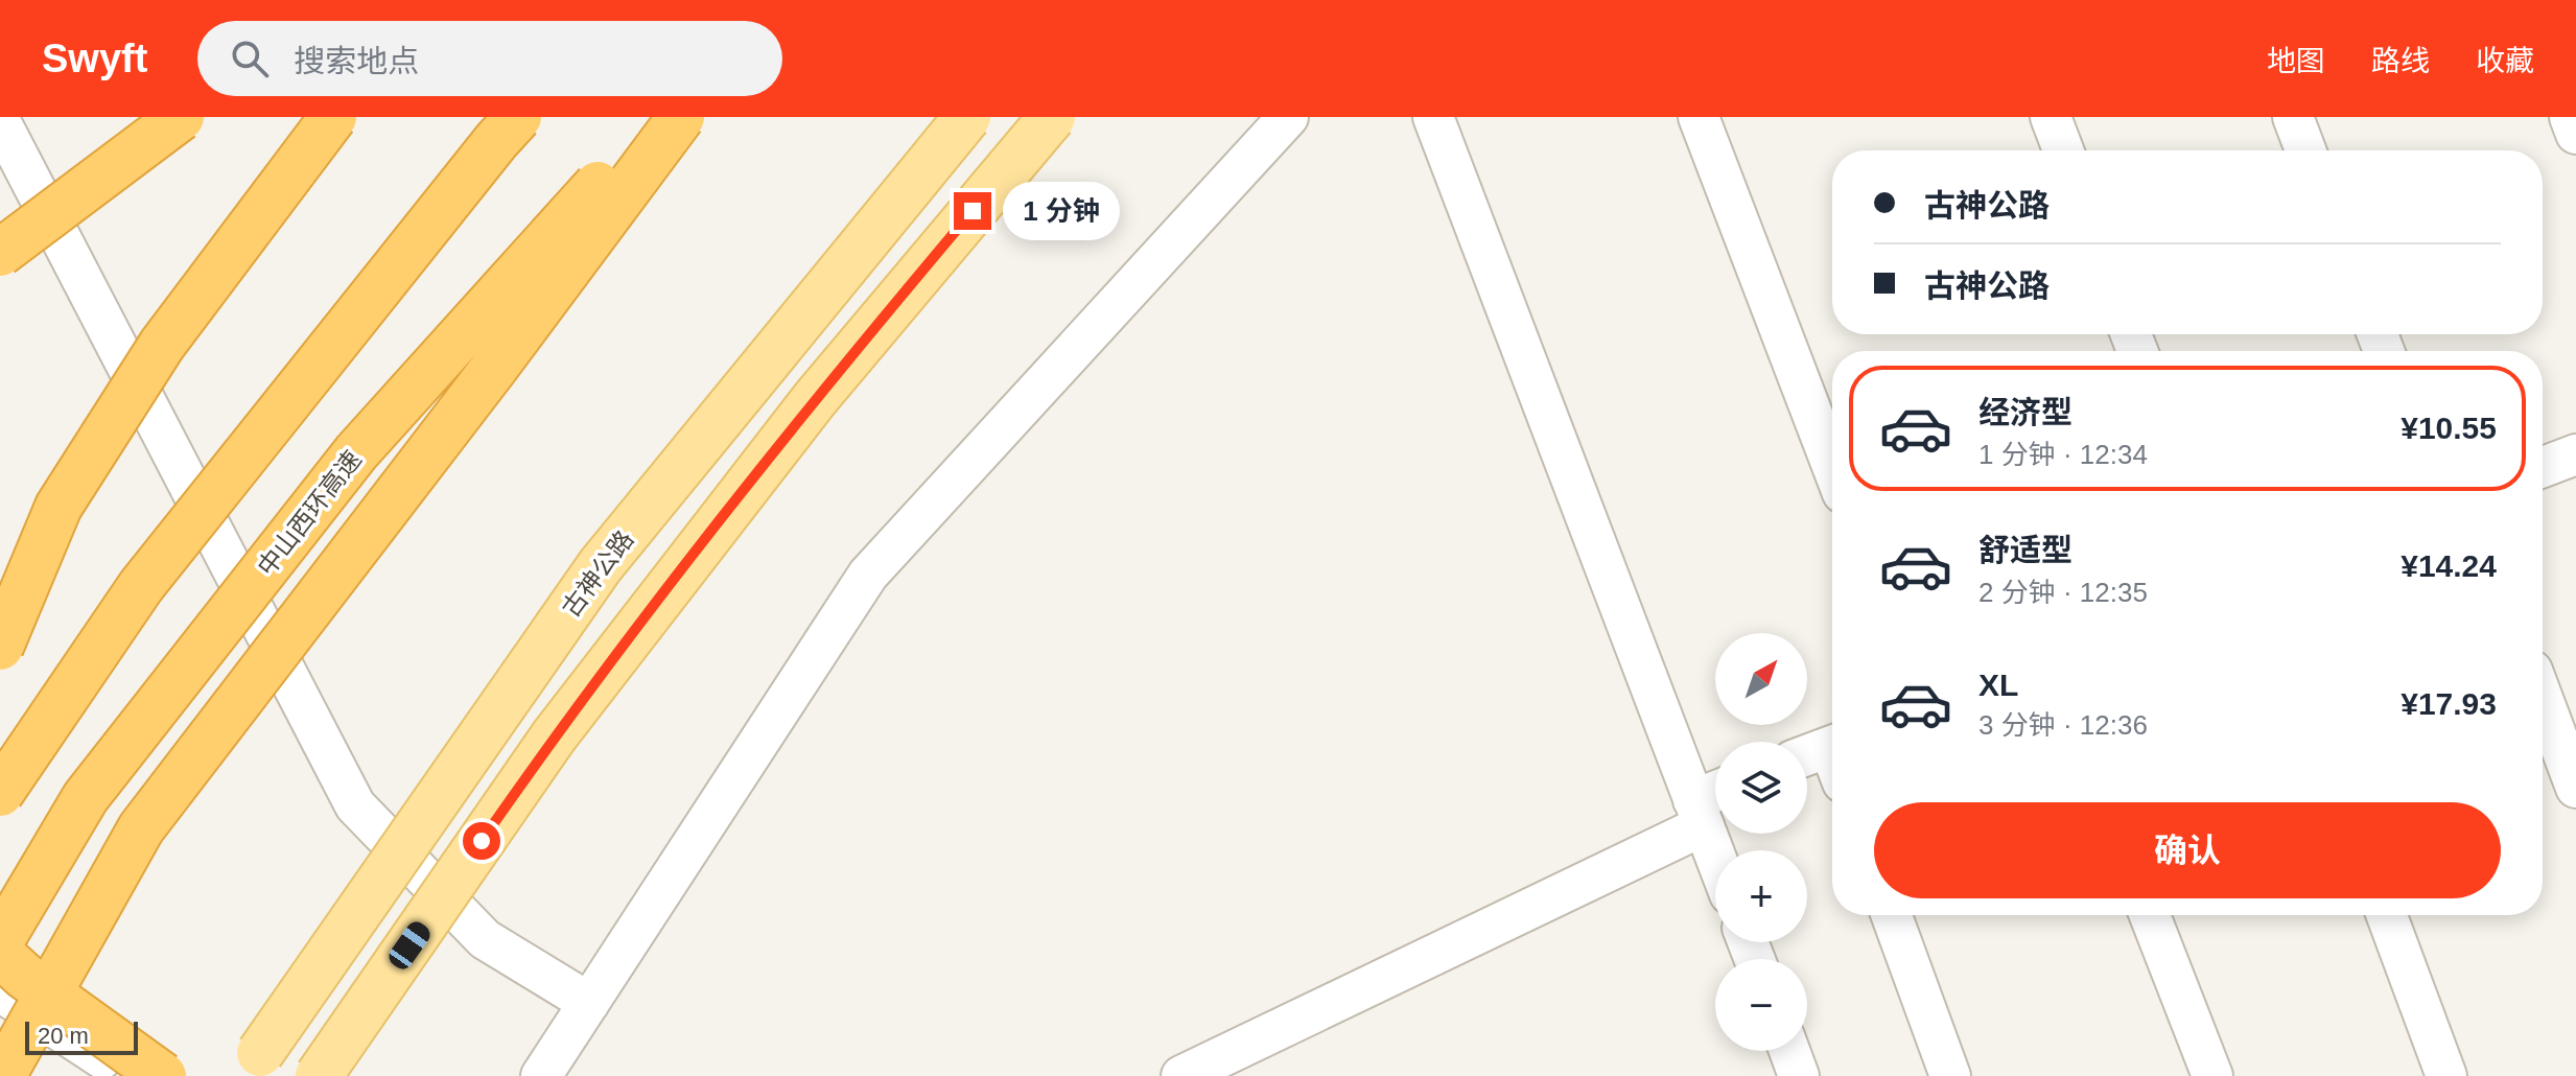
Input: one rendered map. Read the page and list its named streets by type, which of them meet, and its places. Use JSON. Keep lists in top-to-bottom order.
{
  "streets": {
    "highway": ["中山西环高速"],
    "main road": ["古神公路"]
  },
  "scale_bar": "20 m",
  "north": "top right",
  "page": {
    "header": "Swyft",
    "search": "搜索地点",
    "nav": ["地图", "路线", "收藏"],
    "banner": ["古神公路", "古神公路"],
    "bubble": "1 分钟",
    "list": [
      {
        "name": "经济型",
        "note": "1 分钟 · 12:34",
        "value": "¥10.55"
      },
      {
        "name": "舒适型",
        "note": "2 分钟 · 12:35",
        "value": "¥14.24"
      },
      {
        "name": "XL",
        "note": "3 分钟 · 12:36",
        "value": "¥17.93"
      }
    ],
    "map_buttons": ["+", "−"],
    "buttons": "确认",
    "scale": "20 m"
  }
}
